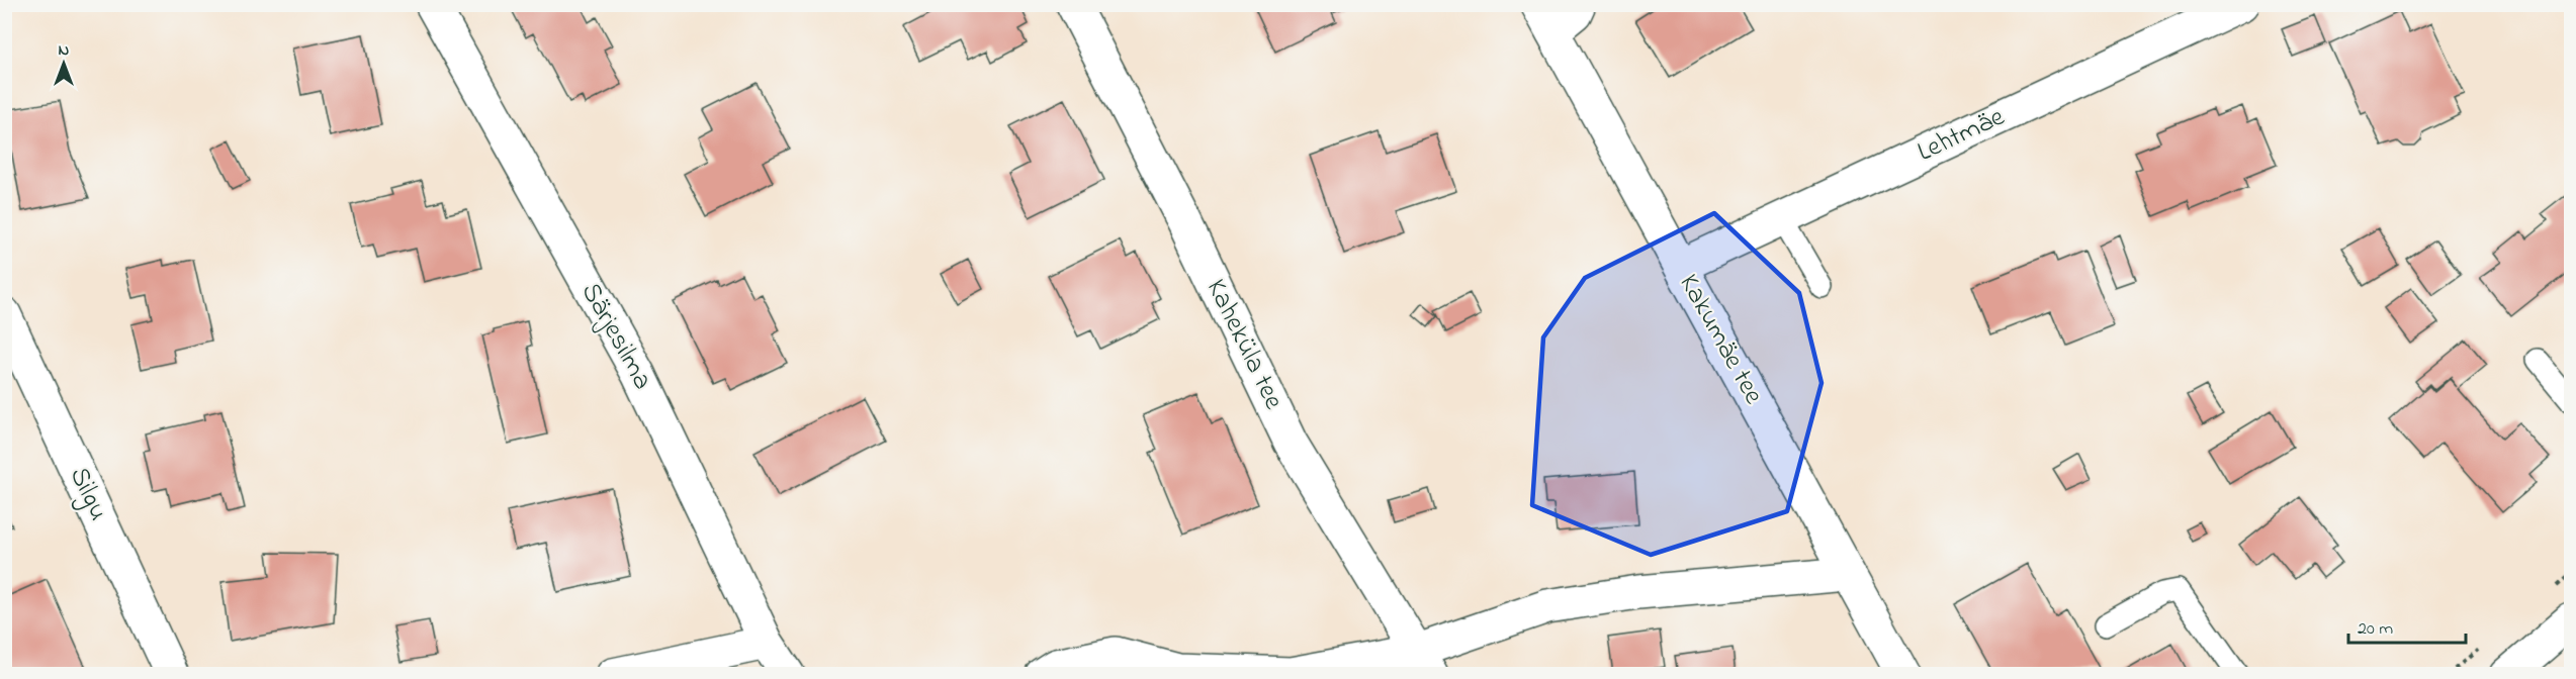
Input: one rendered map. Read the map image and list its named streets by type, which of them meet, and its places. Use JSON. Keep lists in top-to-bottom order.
{
  "streets": {
    "street": [
      "Lehtmäe",
      "Särjesilma",
      "Kakumäe tee",
      "Kaheküla tee",
      "Silgu"
    ]
  },
  "crossings": [
    ["Lehtmäe", "Kakumäe tee"]
  ],
  "scale_bar": "20 m",
  "north": "top"
}
